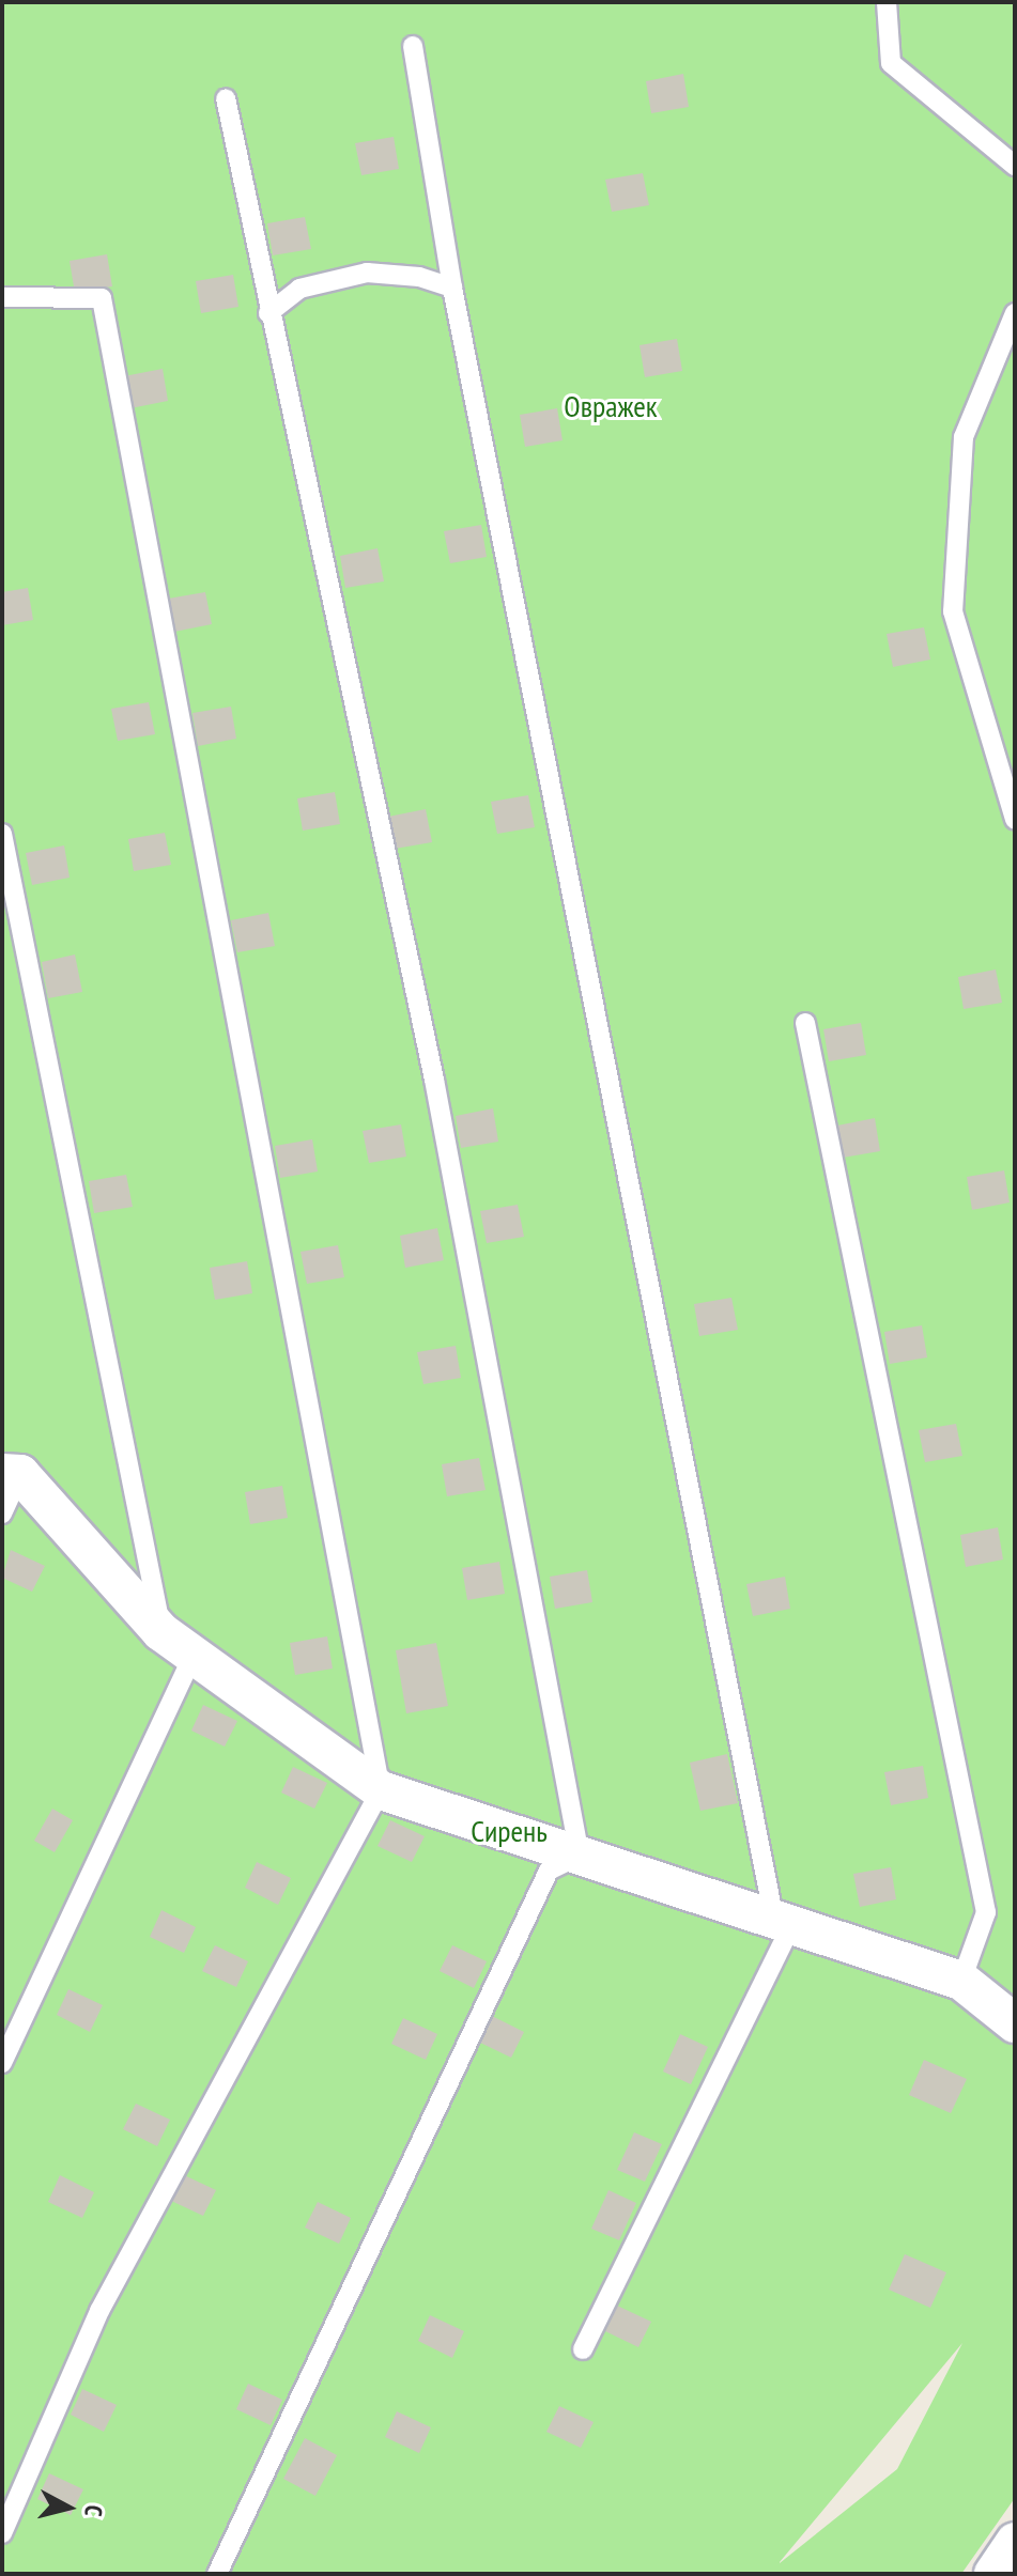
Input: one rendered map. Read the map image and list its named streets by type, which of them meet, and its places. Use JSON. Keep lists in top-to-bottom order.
{
  "parks": ["Овражек", "Сирень"],
  "north": "right"
}
